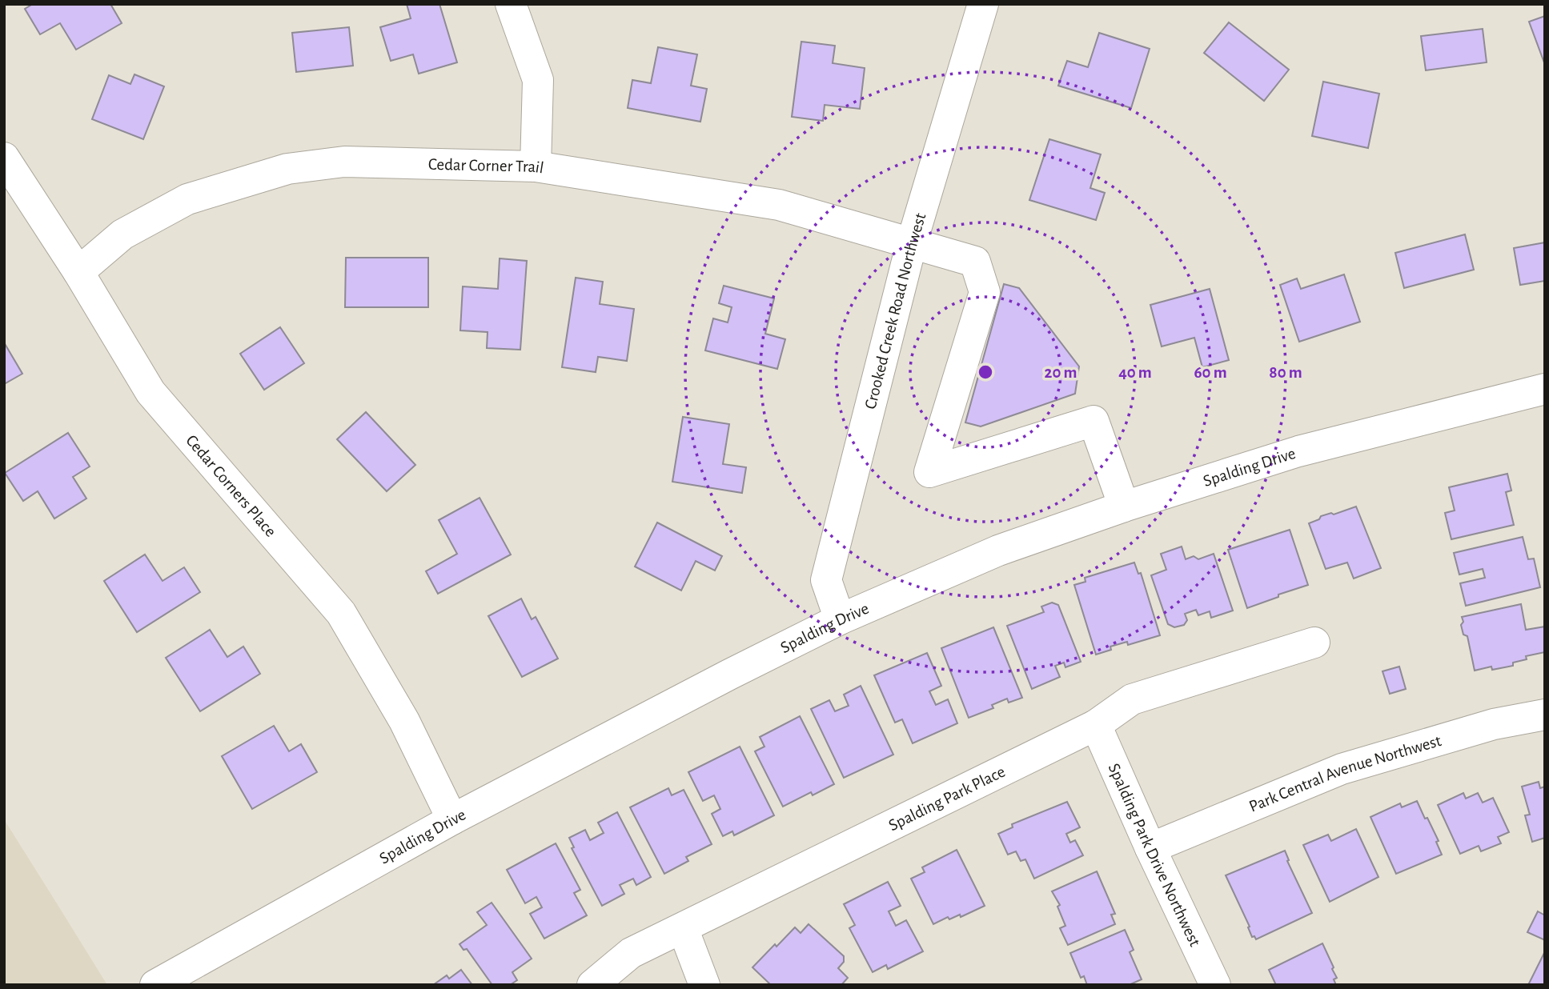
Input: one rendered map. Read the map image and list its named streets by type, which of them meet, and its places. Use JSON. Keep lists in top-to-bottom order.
{
  "streets": {
    "street": [
      "Cedar Corner Trail",
      "Crooked Creek Road Northwest",
      "Spalding Drive",
      "Cedar Corners Place",
      "Park Central Avenue Northwest",
      "Spalding Park Place",
      "Spalding Park Drive Northwest"
    ]
  },
  "crossings": [
    ["Cedar Corner Trail", "Crooked Creek Road Northwest"],
    ["Cedar Corner Trail", "Spalding Drive"],
    ["Cedar Corner Trail", "Cedar Corners Place"],
    ["Crooked Creek Road Northwest", "Spalding Drive"],
    ["Spalding Drive", "Cedar Corners Place"],
    ["Park Central Avenue Northwest", "Spalding Park Drive Northwest"],
    ["Spalding Park Place", "Spalding Park Drive Northwest"]
  ],
  "rings": [
    "20 m",
    "40 m",
    "60 m",
    "80 m"
  ]
}
